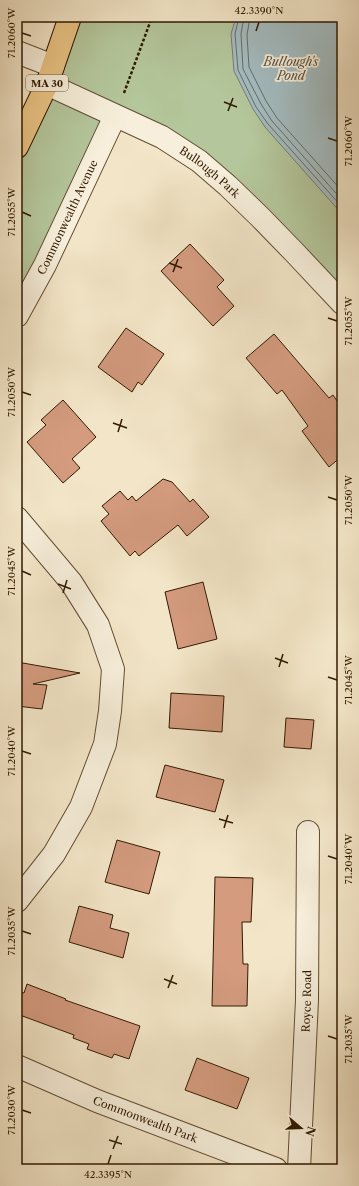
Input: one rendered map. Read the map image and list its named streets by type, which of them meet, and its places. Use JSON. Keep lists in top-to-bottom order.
{
  "streets": {
    "main road": ["MA 30"],
    "street": [
      "Bullough Park",
      "Commonwealth Avenue",
      "Royce Road",
      "Commonwealth Park"
    ]
  },
  "crossings": [
    ["MA 30", "Bullough Park"],
    ["Bullough Park", "Commonwealth Avenue"]
  ],
  "water": ["Bullough's Pond"],
  "north": "right",
  "coordinates": [
    "42.3390°N",
    "71.2060°W",
    "71.2055°W",
    "71.2050°W",
    "71.2045°W",
    "71.2040°W",
    "71.2035°W",
    "71.2030°W",
    "42.3395°N"
  ]
}
